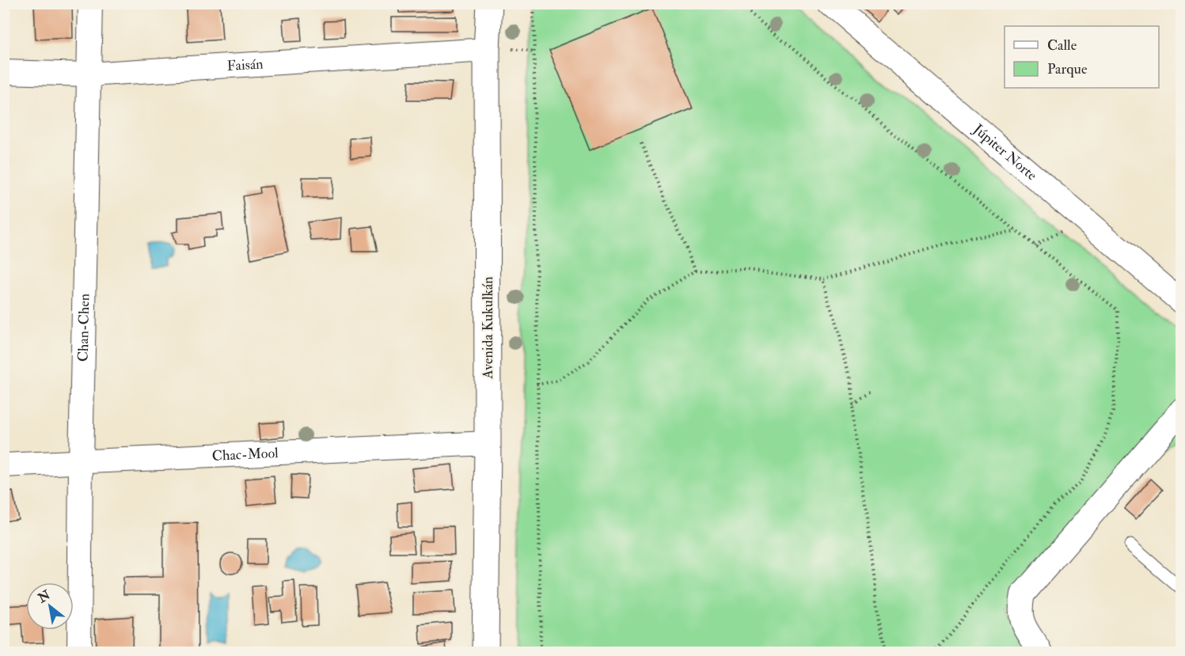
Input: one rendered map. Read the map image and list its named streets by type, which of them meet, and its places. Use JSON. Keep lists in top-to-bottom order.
{
  "streets": {
    "street": [
      "Faisán",
      "Júpiter Norte",
      "Chan-Chen",
      "Avenida Kukulkán",
      "Chac-Mool"
    ]
  },
  "crossings": [
    ["Faisán", "Chan-Chen"],
    ["Faisán", "Avenida Kukulkán"],
    ["Chan-Chen", "Chac-Mool"],
    ["Avenida Kukulkán", "Chac-Mool"]
  ],
  "legend": ["Calle", "Parque"],
  "north": "top left"
}
